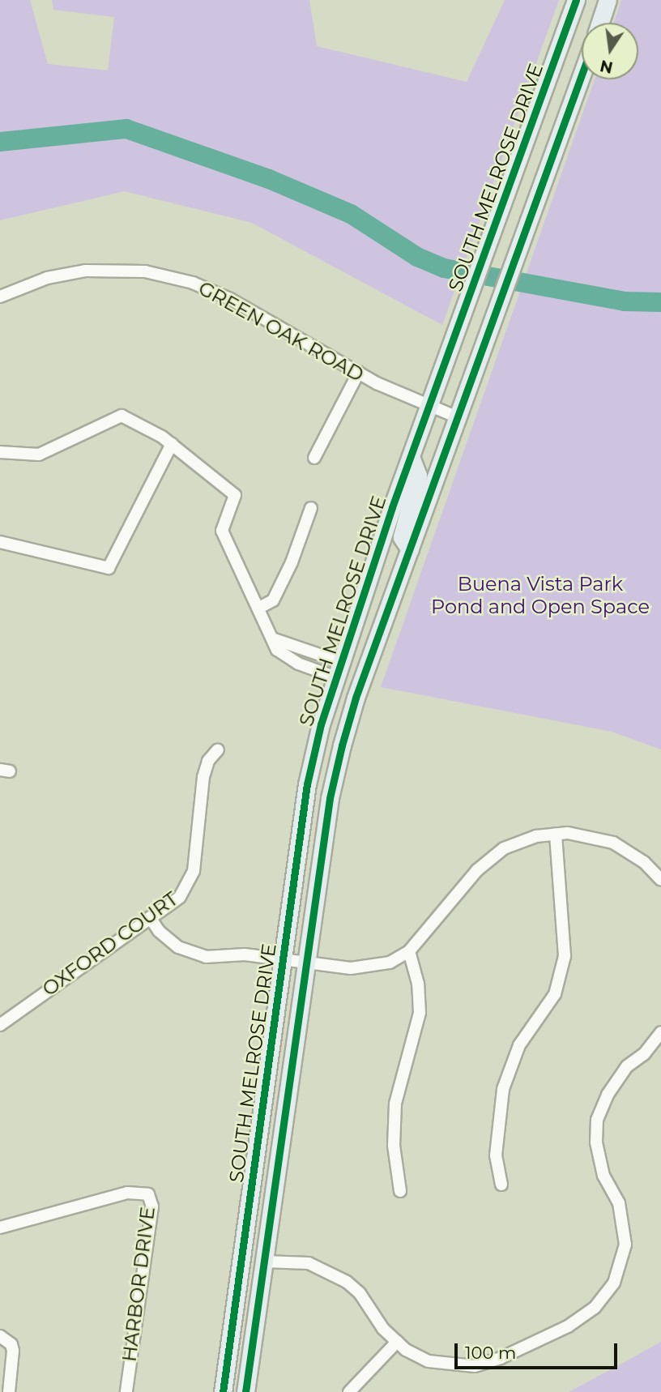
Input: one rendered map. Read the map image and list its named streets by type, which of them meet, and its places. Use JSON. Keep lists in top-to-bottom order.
{
  "streets": {
    "main road": ["SOUTH MELROSE DRIVE"],
    "street": ["GREEN OAK ROAD", "OXFORD COURT", "HARBOR DRIVE"]
  },
  "crossings": [
    ["SOUTH MELROSE DRIVE", "GREEN OAK ROAD"]
  ],
  "parks": ["Buena Vista Park Pond and Open Space"],
  "scale_bar": "100 m",
  "north": "bottom"
}
